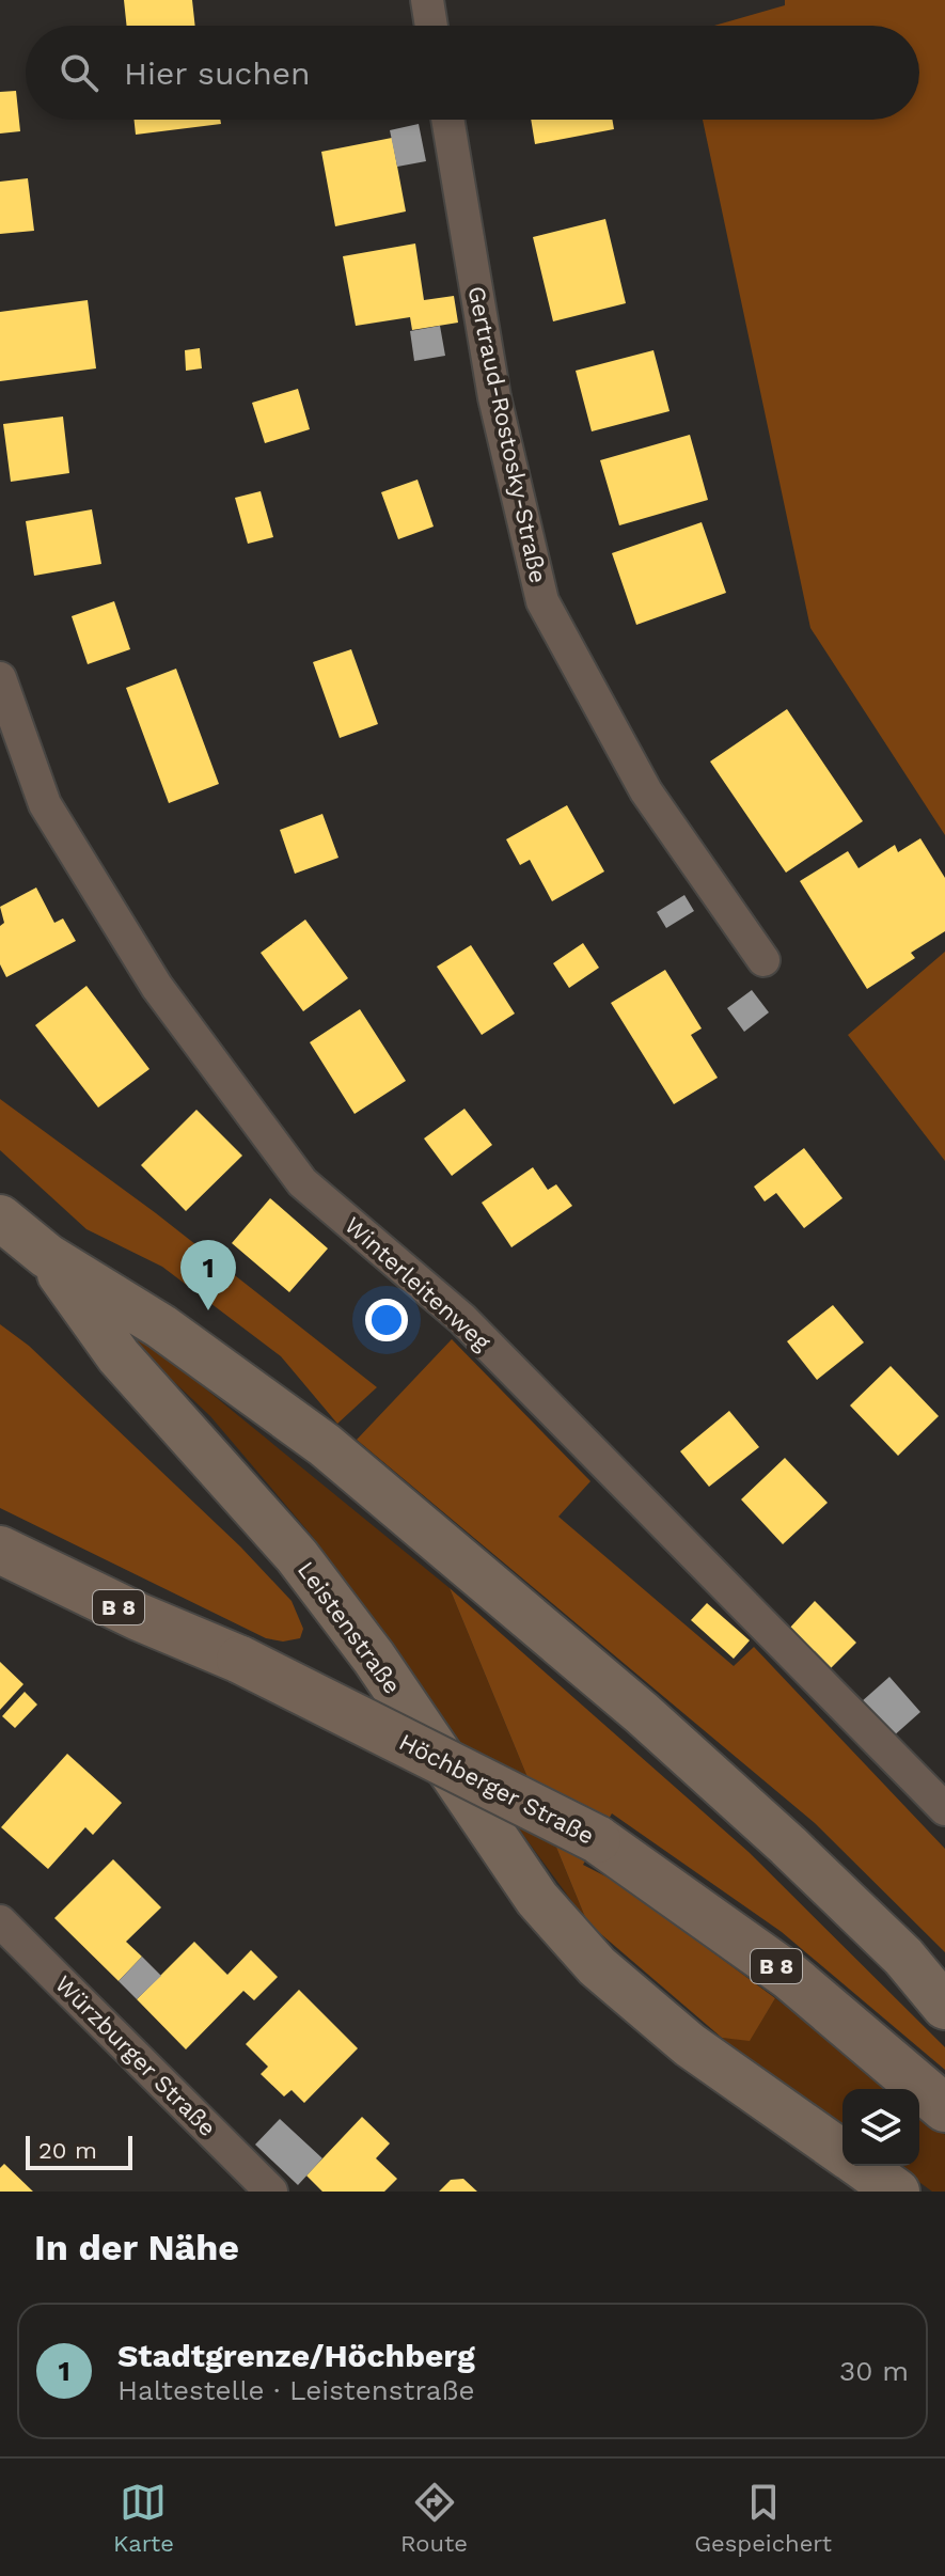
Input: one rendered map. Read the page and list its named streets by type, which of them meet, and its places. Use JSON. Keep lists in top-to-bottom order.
{
  "streets": {
    "main road": ["B 8", "Leistenstraße", "Höchberger Straße"],
    "street": ["Gertraud-Rostosky-Straße", "Winterleitenweg", "Würzburger Straße"]
  },
  "scale_bar": "20 m",
  "page": {
    "search": "Hier suchen",
    "pins": "1",
    "scale": "20 m",
    "heading": "In der Nähe",
    "list": [
      {
        "mark": "1",
        "name": "Stadtgrenze/Höchberg",
        "note": "Haltestelle · Leistenstraße",
        "value": "30 m"
      }
    ],
    "nav": ["Karte", "Route", "Gespeichert"]
  }
}
